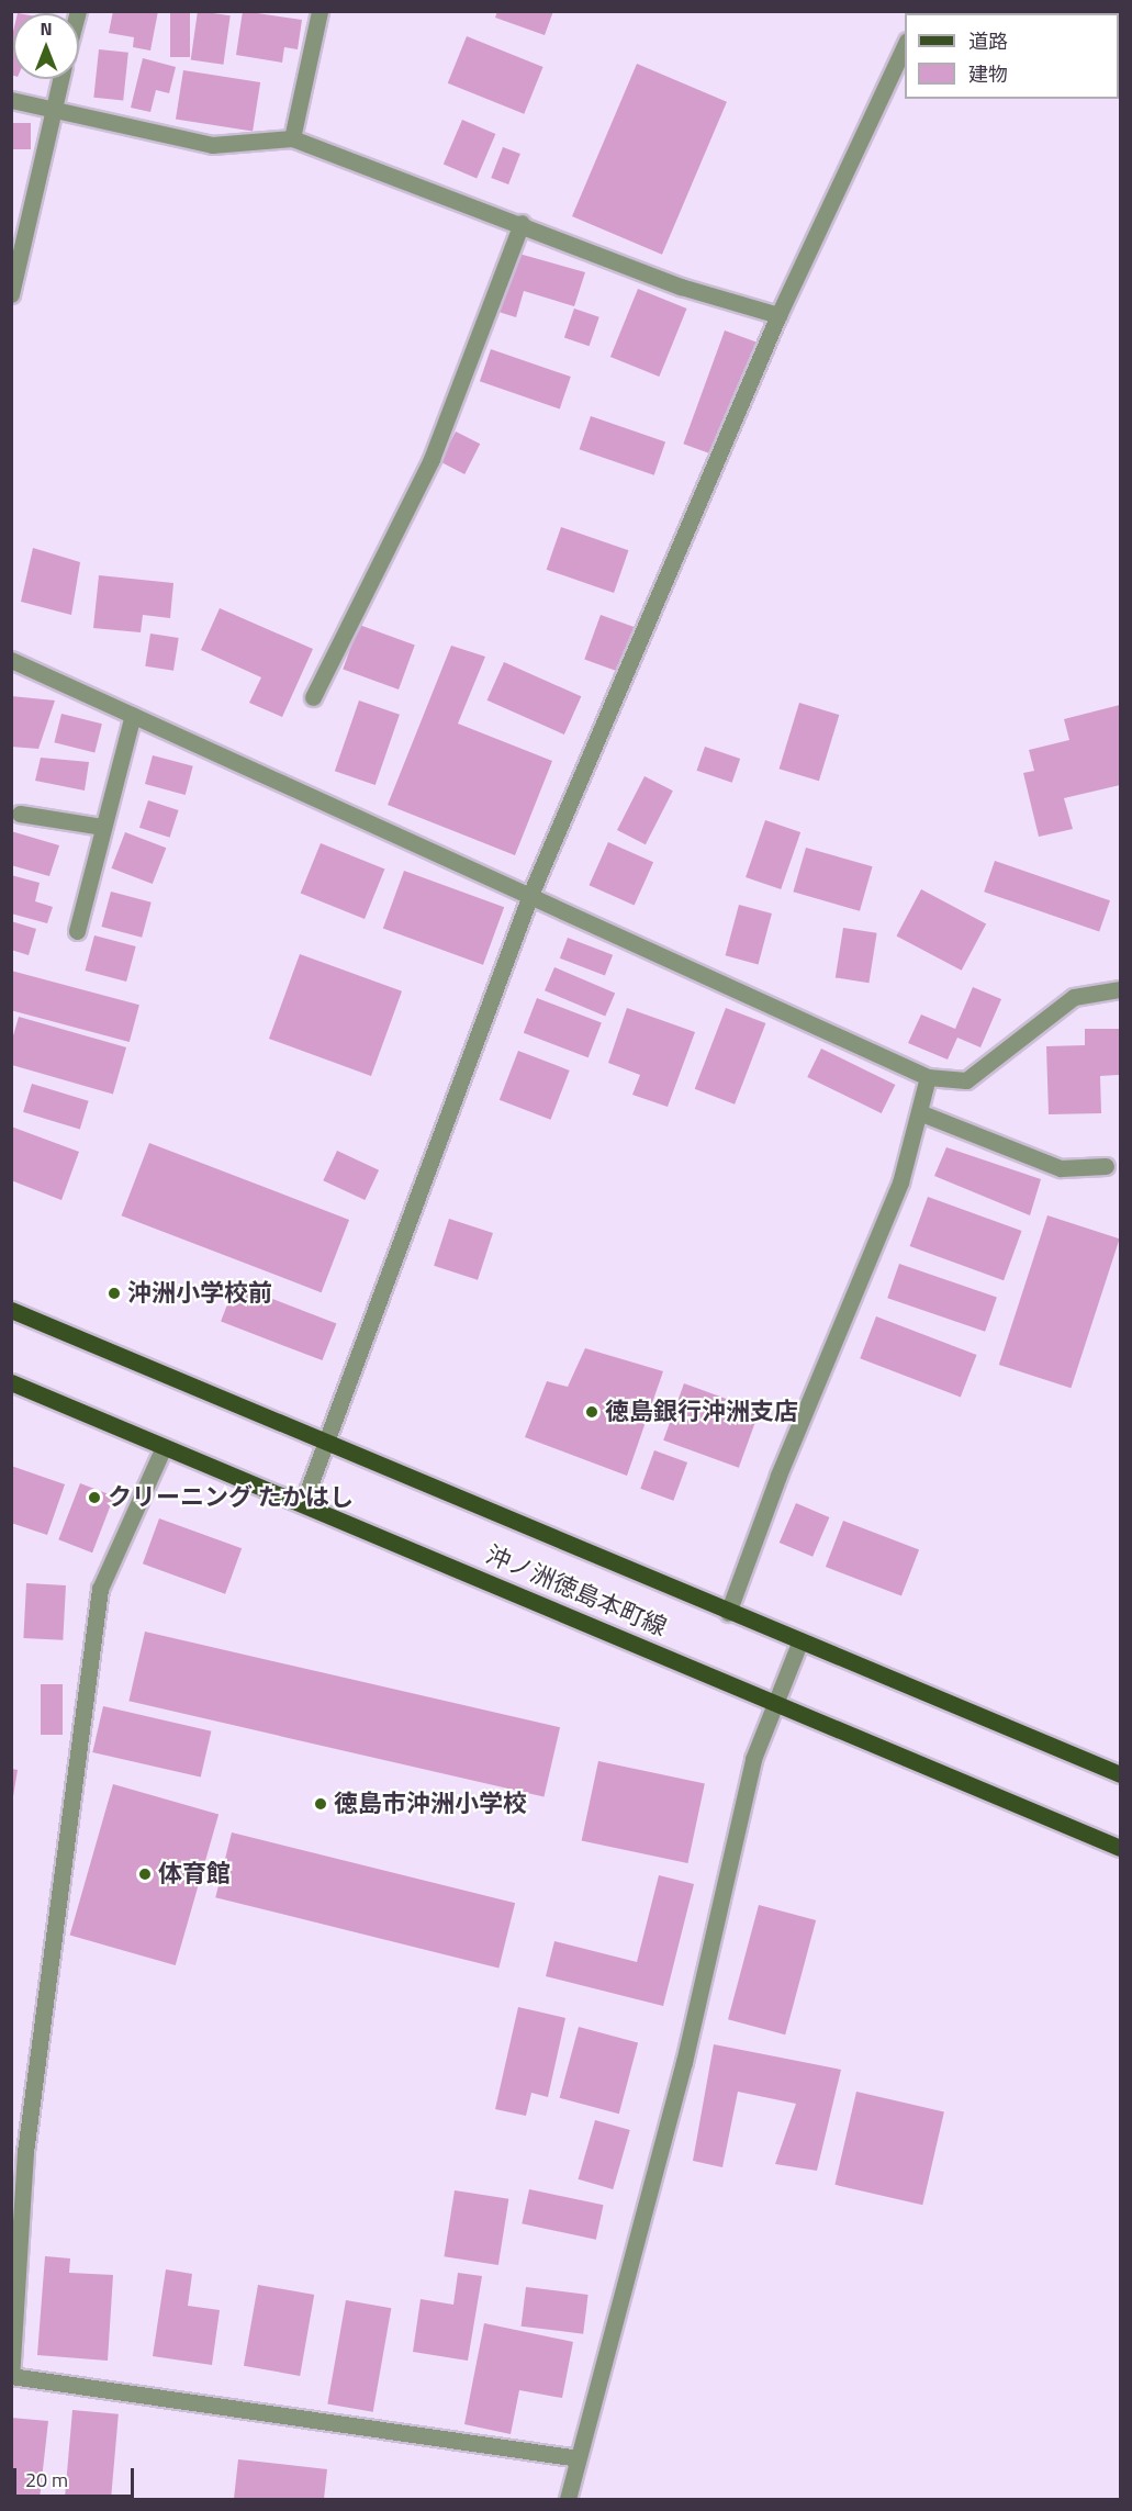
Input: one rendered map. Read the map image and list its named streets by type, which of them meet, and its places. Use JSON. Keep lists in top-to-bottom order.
{
  "streets": {
    "main road": ["沖ノ洲徳島本町線"]
  },
  "places": [
    "沖洲小学校前",
    "徳島銀行沖洲支店",
    "クリーニング たかはし",
    "徳島市沖洲小学校",
    "体育館"
  ],
  "legend": ["道路", "建物"],
  "scale_bar": "20 m",
  "north": "top"
}
